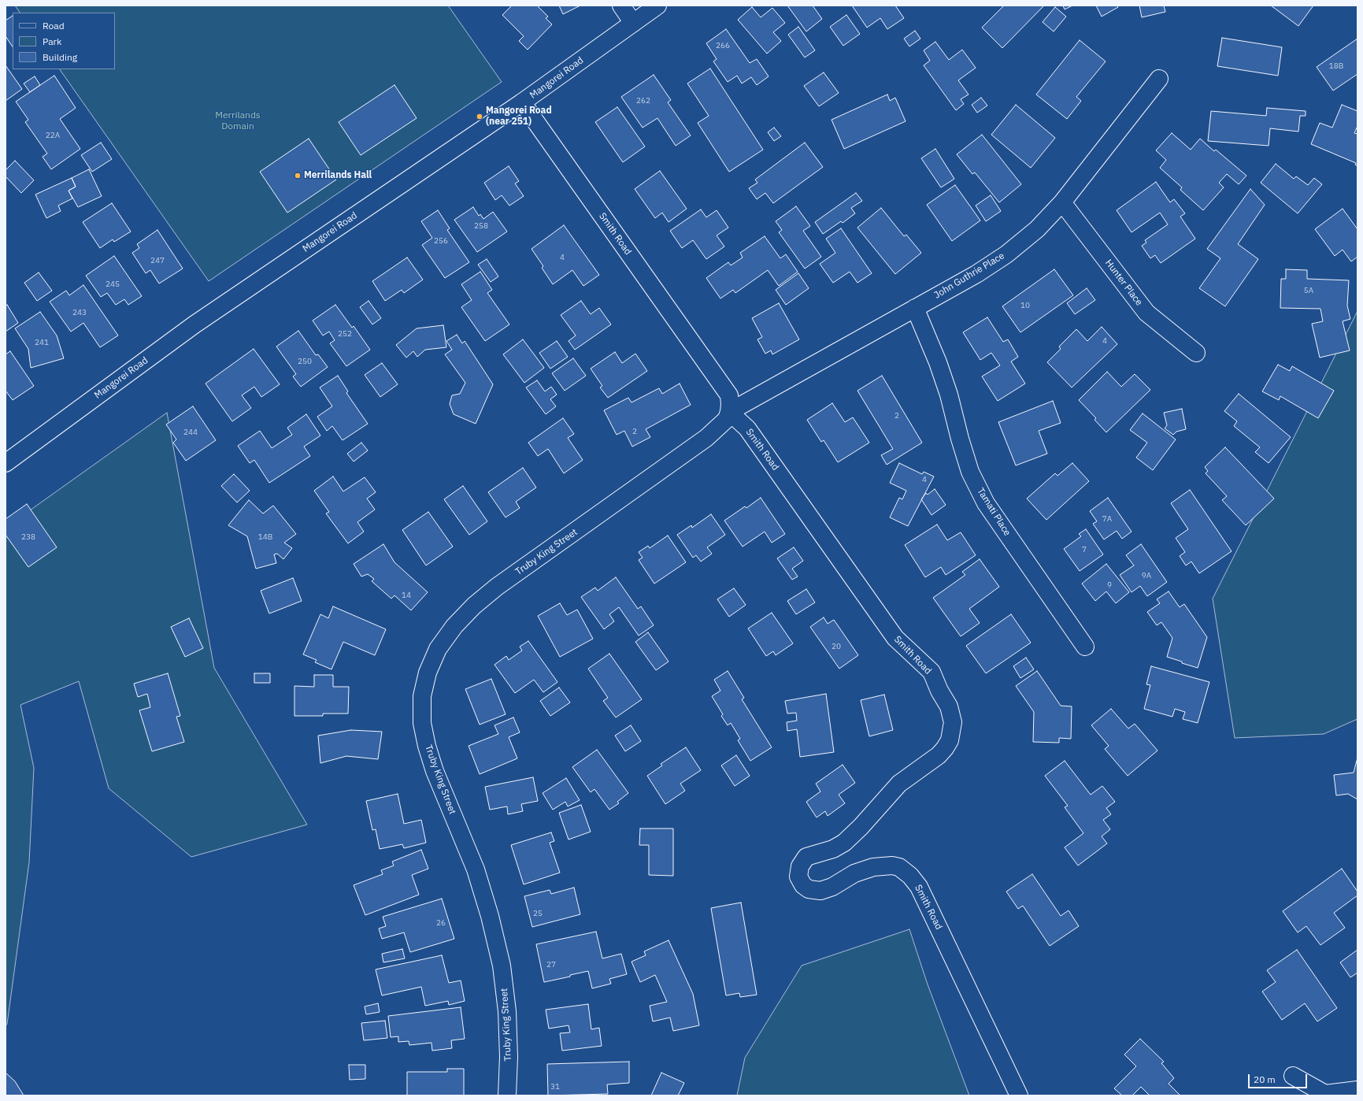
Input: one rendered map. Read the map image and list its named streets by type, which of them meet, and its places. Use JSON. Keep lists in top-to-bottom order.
{
  "streets": {
    "street": [
      "Mangorei Road",
      "Smith Road",
      "John Guthrie Place",
      "Hunter Place",
      "Tamati Place",
      "Truby King Street"
    ]
  },
  "crossings": [
    ["Mangorei Road", "Smith Road"],
    ["Smith Road", "John Guthrie Place"],
    ["Smith Road", "Truby King Street"],
    ["John Guthrie Place", "Hunter Place"],
    ["John Guthrie Place", "Tamati Place"],
    ["John Guthrie Place", "Truby King Street"]
  ],
  "parks": ["Merrilands Domain"],
  "places": ["Mangorei Road (near 251)", "Merrilands Hall"],
  "house_numbers": [
    "266",
    "18B",
    "262",
    "22A",
    "258",
    "256",
    "4",
    "247",
    "245",
    "5A",
    "10",
    "243",
    "252",
    "4",
    "241",
    "250",
    "2",
    "2",
    "244",
    "4",
    "7A",
    "238",
    "14B",
    "7",
    "9A",
    "9",
    "14",
    "20",
    "25",
    "26",
    "27",
    "31"
  ],
  "legend": ["Road", "Park", "Building"],
  "scale_bar": "20 m"
}
